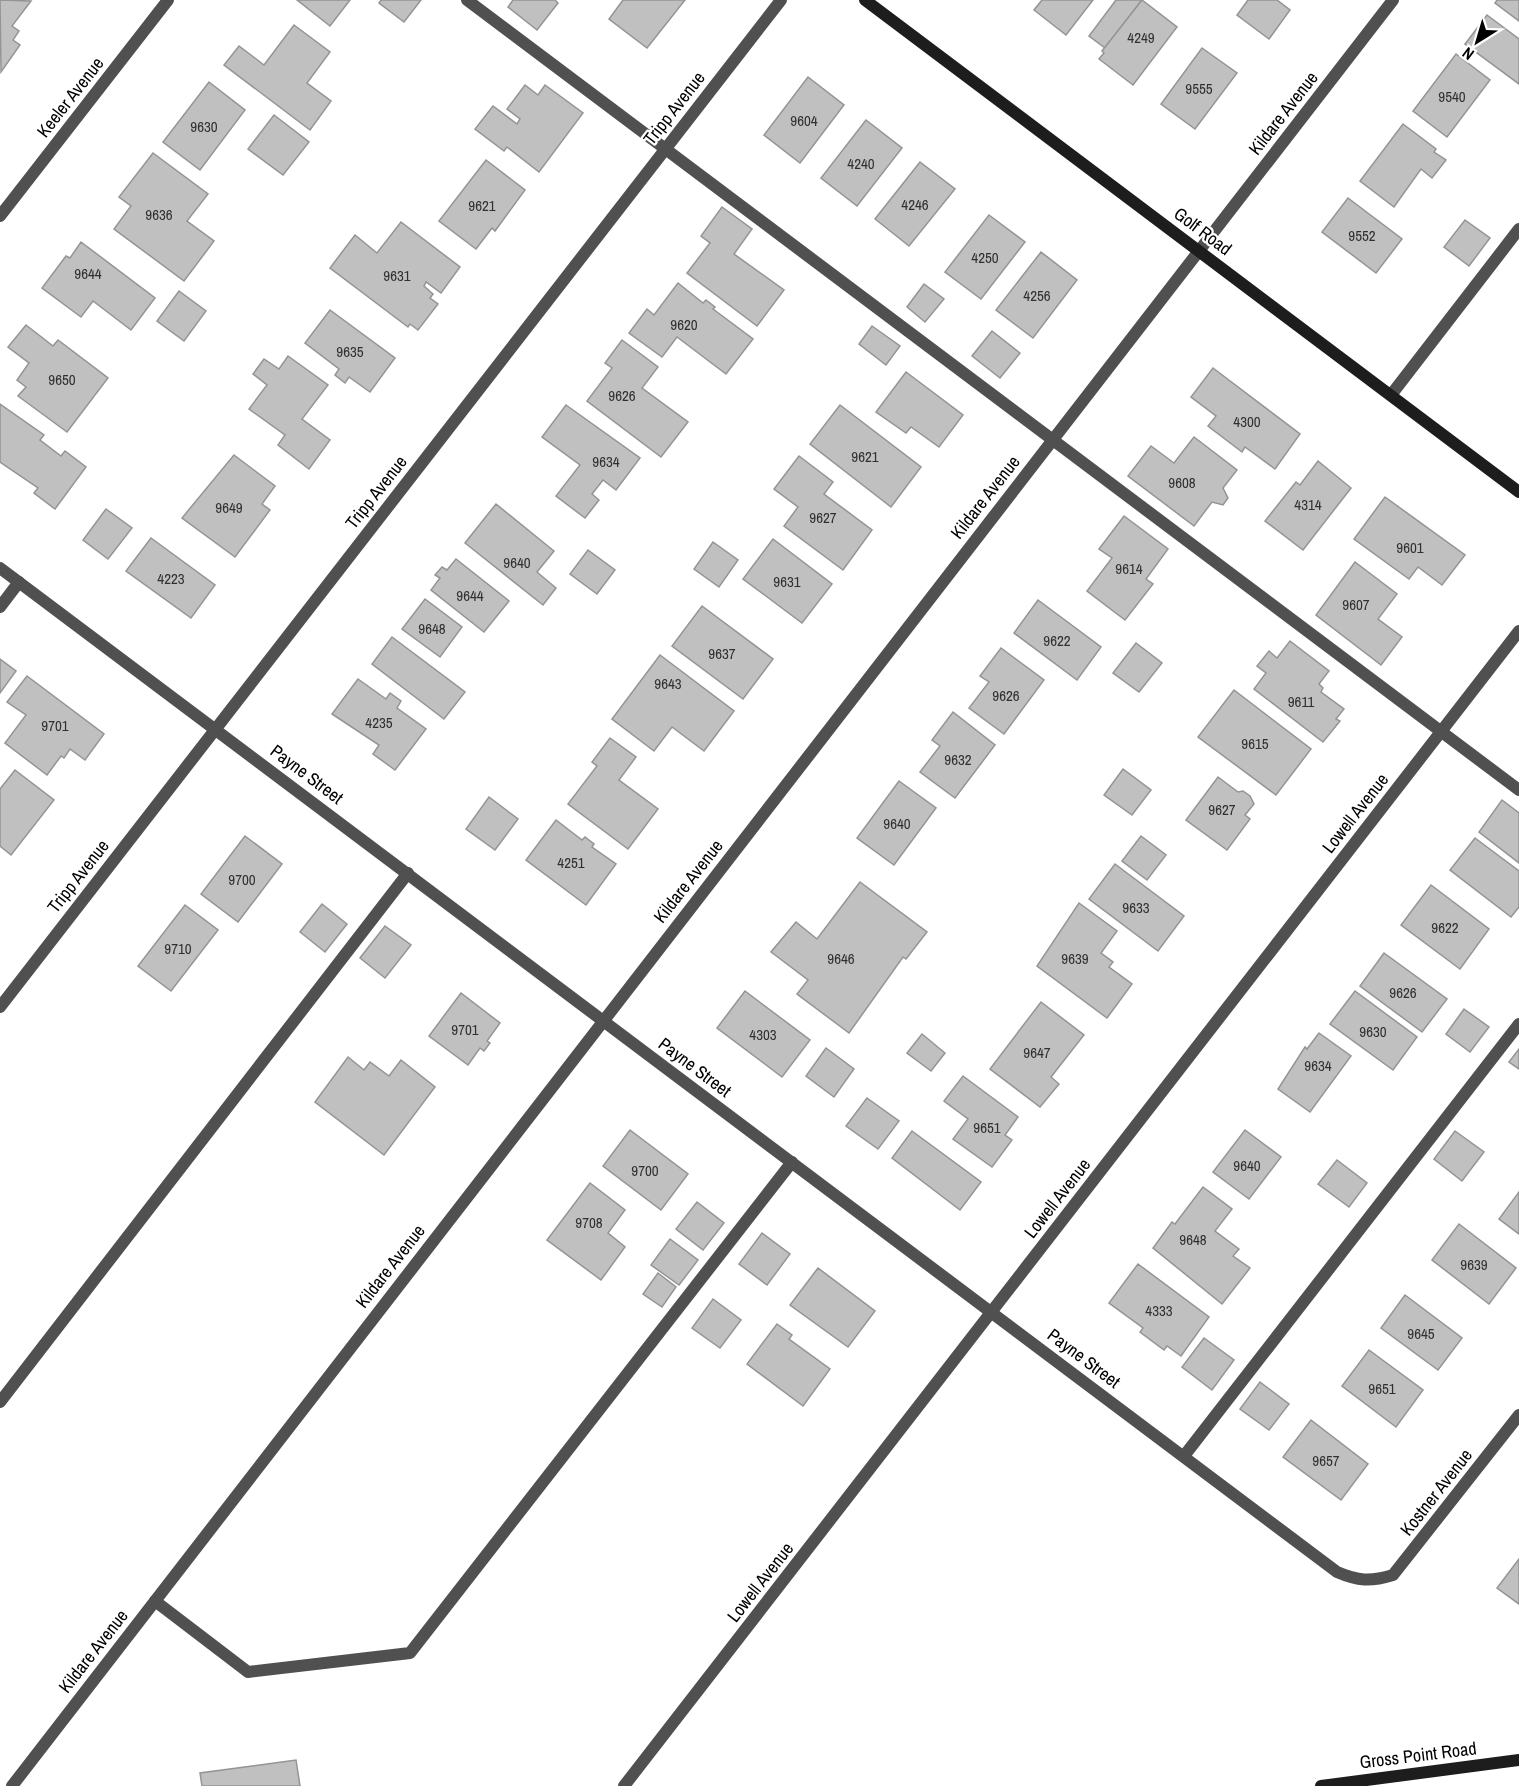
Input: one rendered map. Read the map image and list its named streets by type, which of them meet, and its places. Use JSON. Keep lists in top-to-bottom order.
{
  "streets": {
    "main road": ["Golf Road", "Gross Point Road"],
    "street": [
      "Keeler Avenue",
      "Tripp Avenue",
      "Kildare Avenue",
      "Payne Street",
      "Lowell Avenue",
      "Kostner Avenue"
    ]
  },
  "crossings": [
    ["Tripp Avenue", "Payne Street"],
    ["Kildare Avenue", "Golf Road"],
    ["Kildare Avenue", "Payne Street"],
    ["Payne Street", "Lowell Avenue"],
    ["Payne Street", "Kostner Avenue"]
  ],
  "house_numbers": [
    "4249",
    "9555",
    "9540",
    "9604",
    "9630",
    "4240",
    "4246",
    "9621",
    "9636",
    "9552",
    "4250",
    "9644",
    "9631",
    "4256",
    "9620",
    "9635",
    "9650",
    "9626",
    "4300",
    "9621",
    "9634",
    "9608",
    "4314",
    "9649",
    "9627",
    "9601",
    "9640",
    "9614",
    "4223",
    "9631",
    "9644",
    "9607",
    "9648",
    "9622",
    "9637",
    "9643",
    "9626",
    "9611",
    "4235",
    "9701",
    "9615",
    "9632",
    "9627",
    "9640",
    "4251",
    "9700",
    "9633",
    "9622",
    "9710",
    "9646",
    "9639",
    "9626",
    "9701",
    "9630",
    "4303",
    "9647",
    "9634",
    "9651",
    "9640",
    "9700",
    "9708",
    "9648",
    "9639",
    "4333",
    "9645",
    "9651",
    "9657"
  ],
  "north": "bottom left"
}
